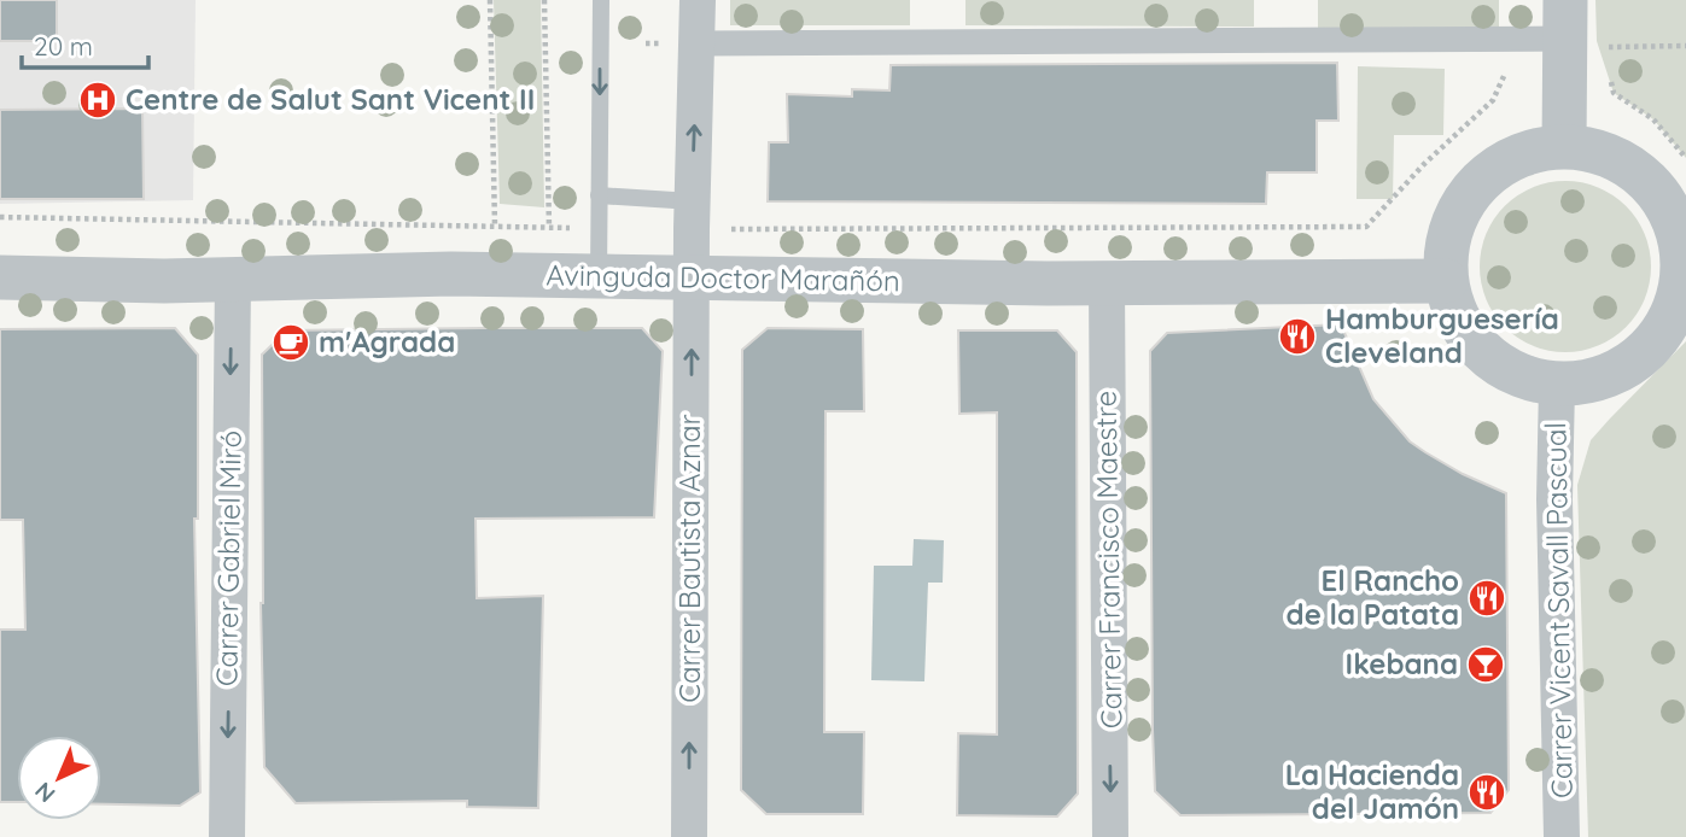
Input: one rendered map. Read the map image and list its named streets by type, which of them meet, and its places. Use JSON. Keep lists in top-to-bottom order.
{
  "streets": {
    "street": [
      "Avinguda Doctor Marañón",
      "Carrer Gabriel Miró",
      "Carrer Bautista Aznar",
      "Carrer Francisco Maestre",
      "Carrer Vicent Savall Pascual"
    ]
  },
  "crossings": [
    ["Avinguda Doctor Marañón", "Carrer Gabriel Miró"],
    ["Avinguda Doctor Marañón", "Carrer Bautista Aznar"],
    ["Avinguda Doctor Marañón", "Carrer Francisco Maestre"],
    ["Avinguda Doctor Marañón", "Carrer Vicent Savall Pascual"]
  ],
  "one_way": ["Carrer Gabriel Miró", "Carrer Bautista Aznar", "Carrer Francisco Maestre"],
  "places": {
    "hospital": ["Centre de Salut Sant Vicent II"],
    "restaurant": ["Hamburguesería Cleveland", "El Rancho de la Patata", "La Hacienda del Jamón"],
    "cafe": ["m'Agrada"],
    "bar": ["Ikebana"]
  },
  "scale_bar": "20 m",
  "north": "bottom left"
}
